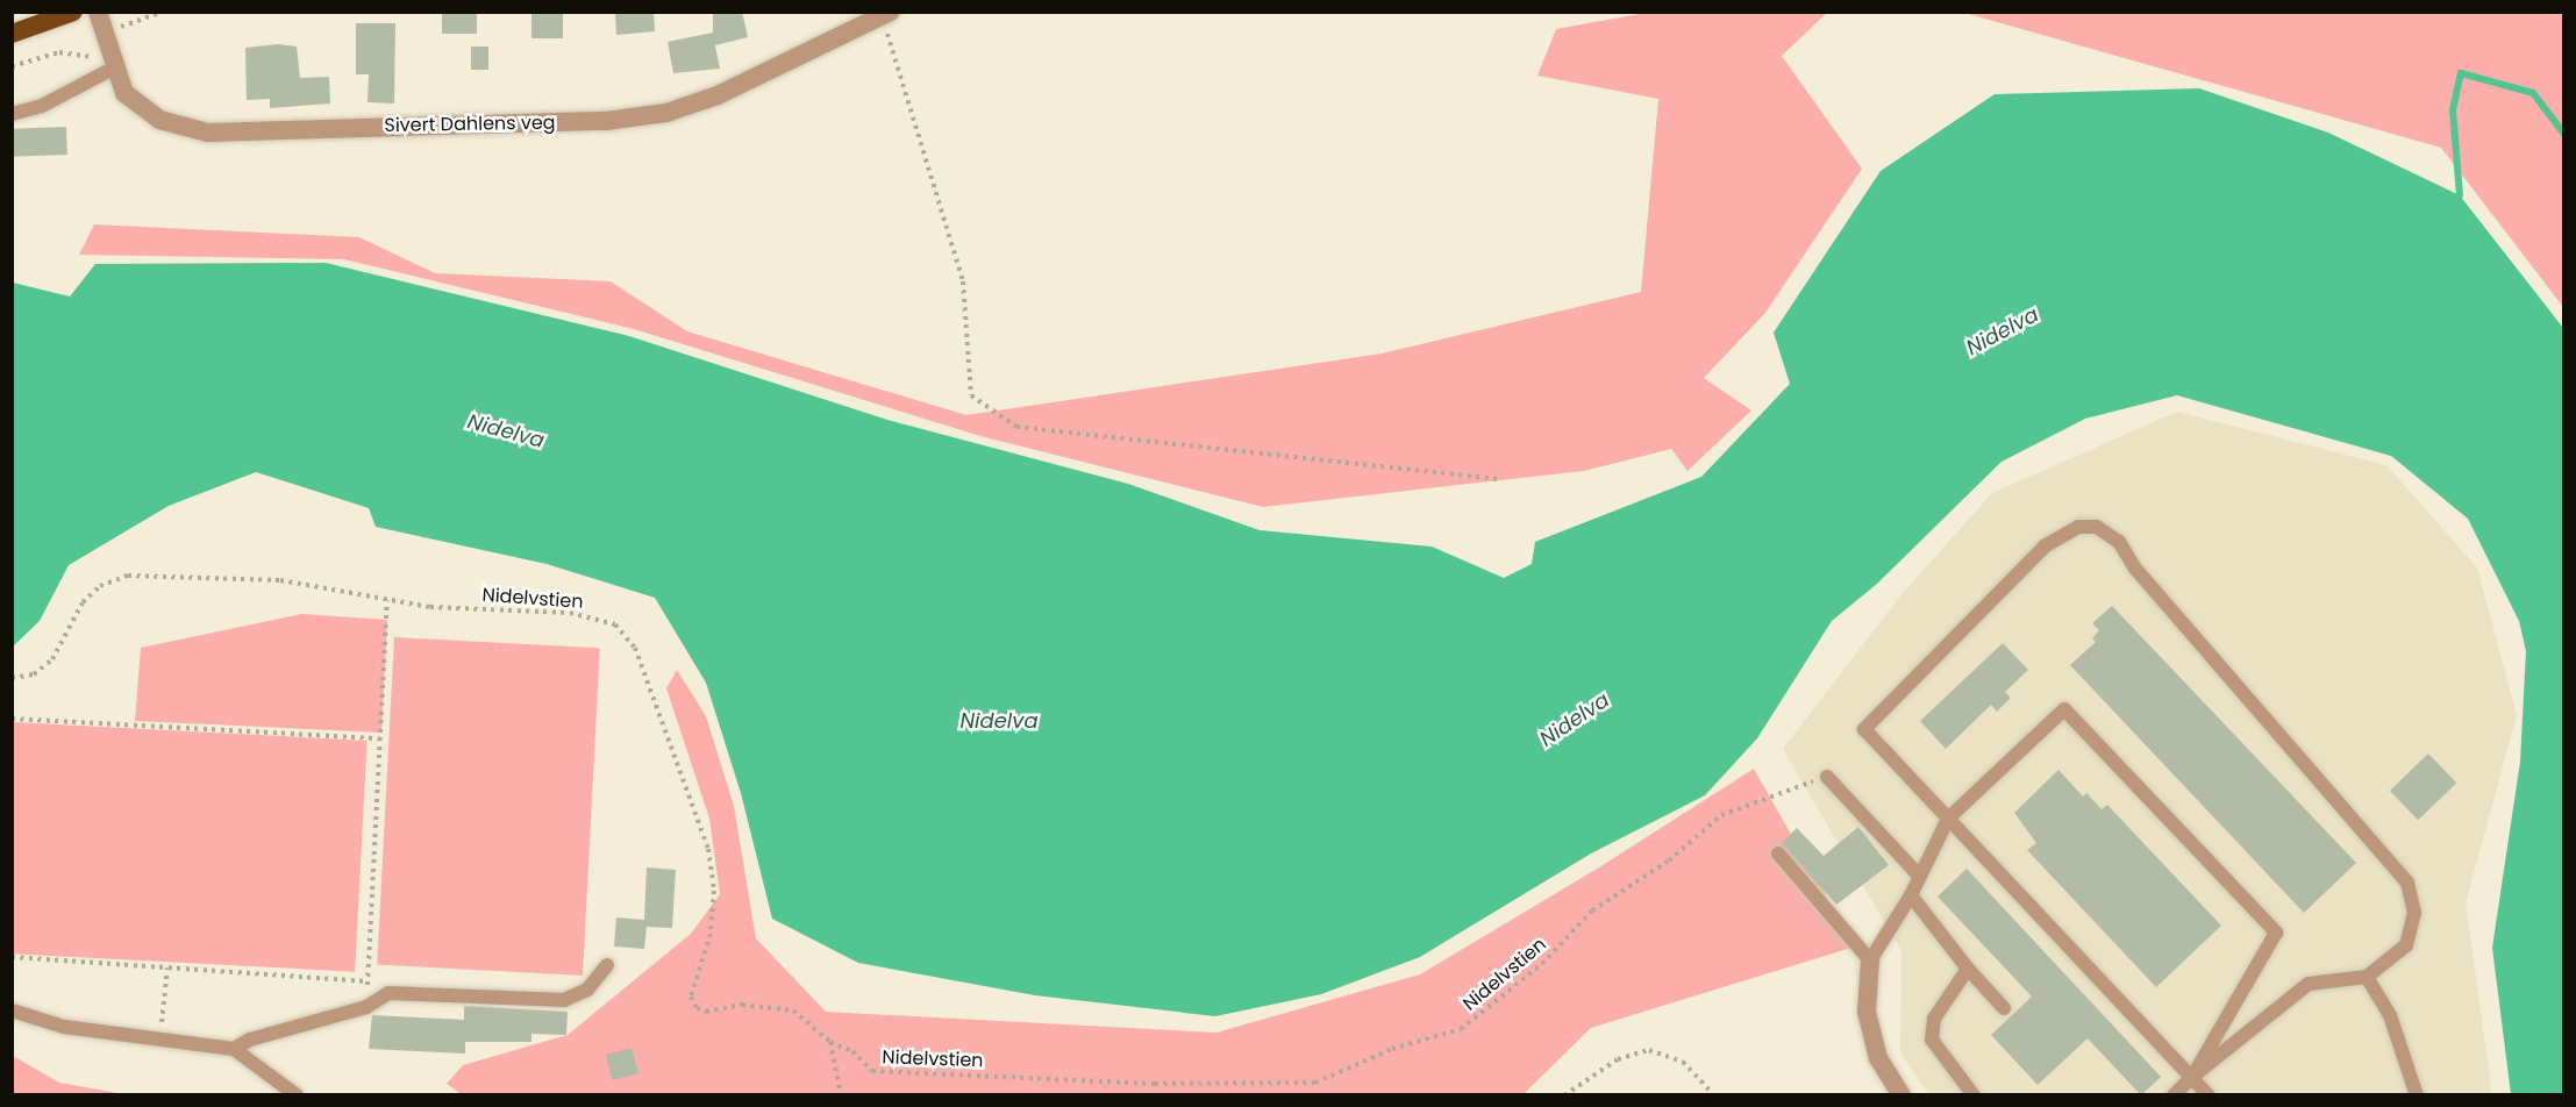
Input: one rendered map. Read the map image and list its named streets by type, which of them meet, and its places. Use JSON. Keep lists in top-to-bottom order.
{
  "streets": {
    "street": ["Sivert Dahlens veg"],
    "path": ["Nidelvstien"]
  },
  "water": ["Nidelva"]
}
